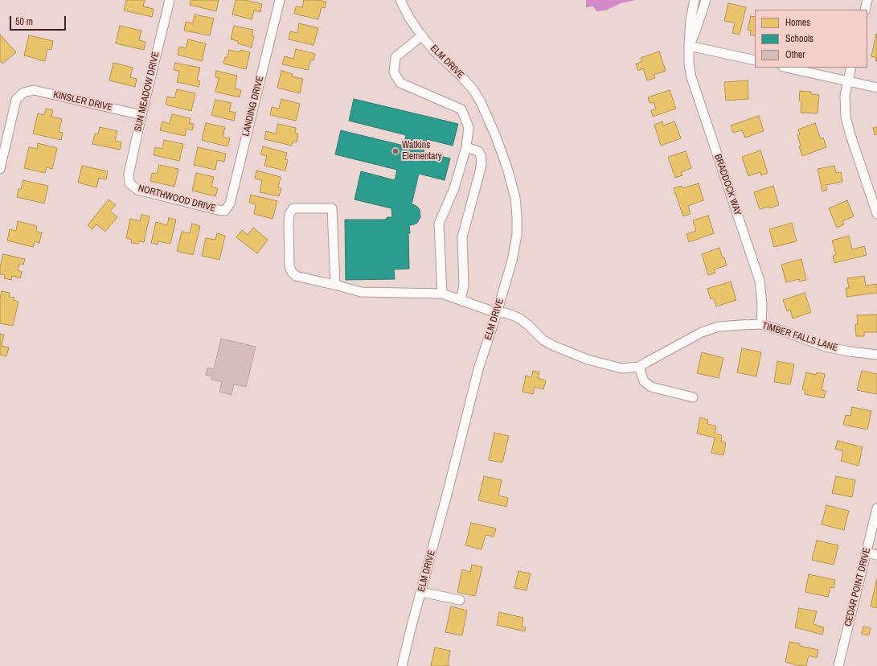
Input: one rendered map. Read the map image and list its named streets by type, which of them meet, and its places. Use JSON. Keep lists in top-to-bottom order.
{
  "streets": {
    "street": [
      "ELM DRIVE",
      "SUN MEADOW DRIVE",
      "KINSLER DRIVE",
      "LANDING DRIVE",
      "BRADDOCK WAY",
      "NORTHWOOD DRIVE",
      "TIMBER FALLS LANE",
      "CEDAR POINT DRIVE"
    ]
  },
  "crossings": [
    ["ELM DRIVE", "TIMBER FALLS LANE"],
    ["SUN MEADOW DRIVE", "KINSLER DRIVE"],
    ["SUN MEADOW DRIVE", "NORTHWOOD DRIVE"],
    ["LANDING DRIVE", "NORTHWOOD DRIVE"],
    ["BRADDOCK WAY", "TIMBER FALLS LANE"]
  ],
  "places": ["Watkins Elementary"],
  "legend": ["Homes", "Schools", "Other"],
  "scale_bar": "50 m"
}
